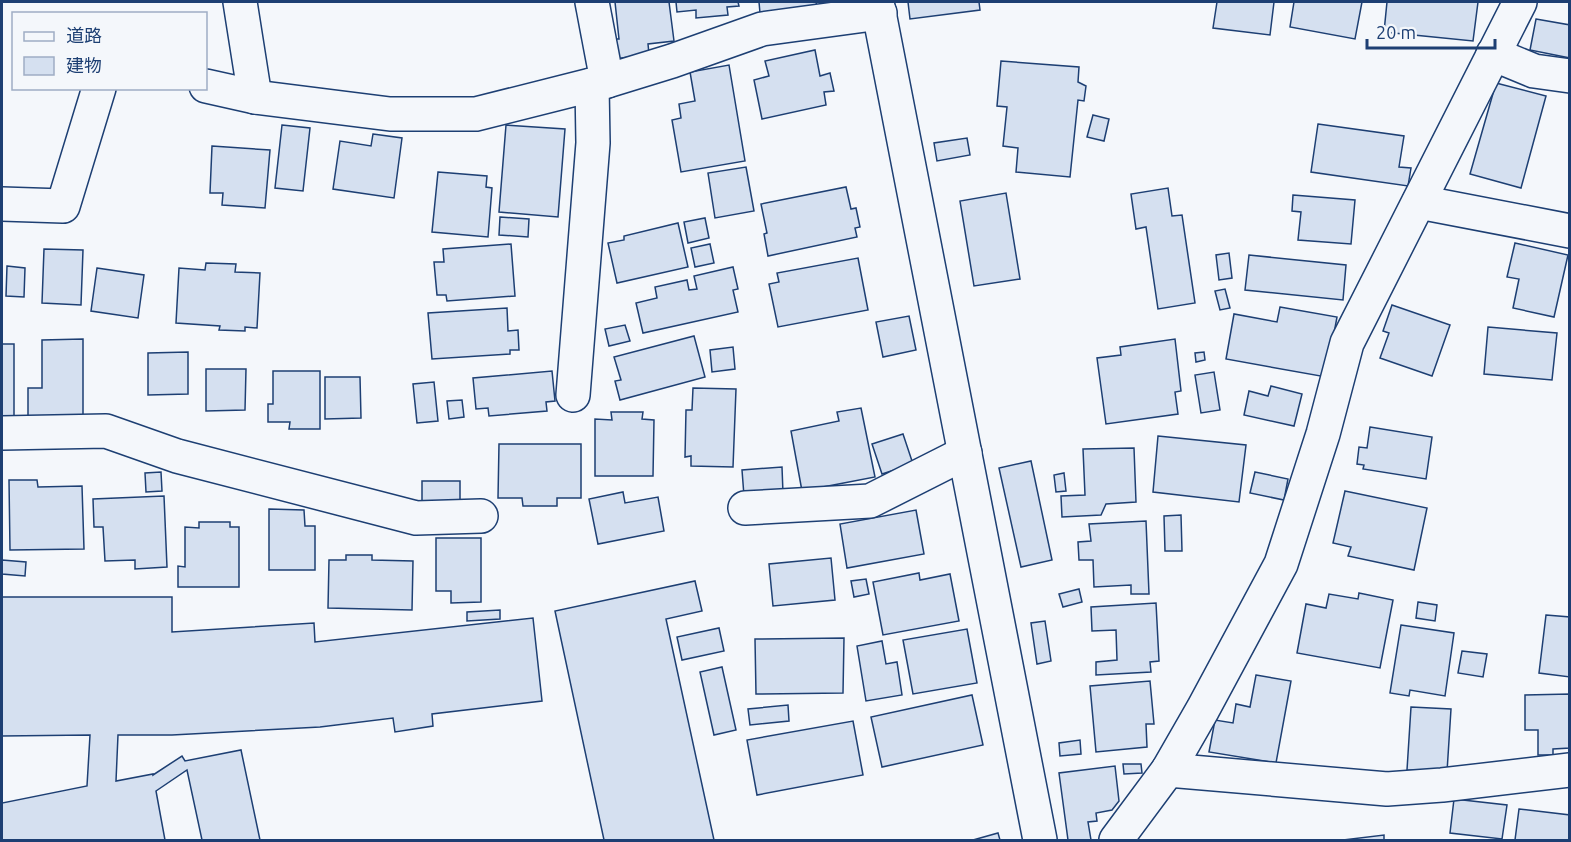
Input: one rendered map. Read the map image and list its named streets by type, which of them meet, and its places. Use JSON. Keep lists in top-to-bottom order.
{
  "legend": ["道路", "建物"],
  "scale_bar": "20 m"
}
